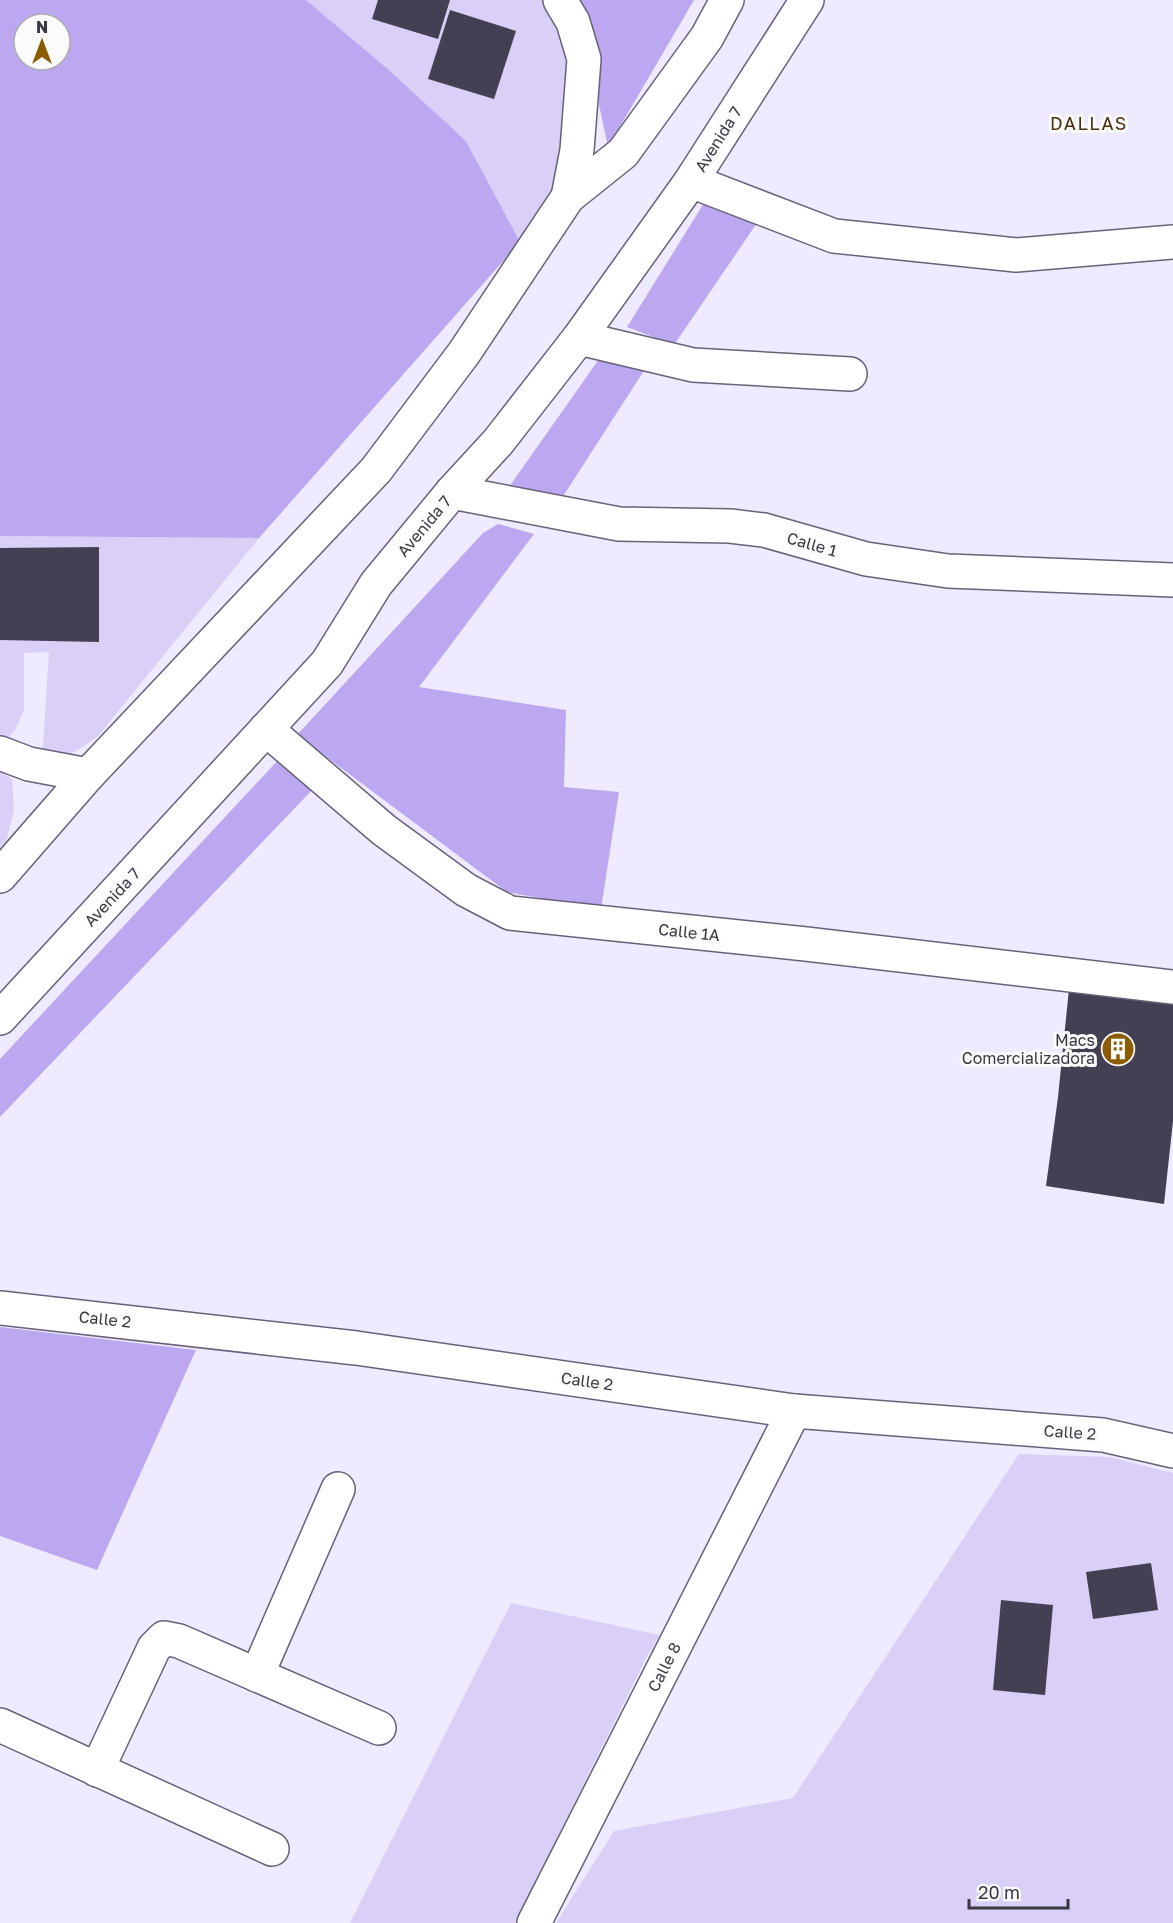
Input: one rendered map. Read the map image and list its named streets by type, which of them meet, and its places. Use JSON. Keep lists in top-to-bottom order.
{
  "streets": {
    "street": [
      "Avenida 7",
      "Calle 1",
      "Calle 1A",
      "Calle 2",
      "Calle 8"
    ]
  },
  "crossings": [
    ["Avenida 7", "Calle 1"],
    ["Avenida 7", "Calle 1A"],
    ["Calle 2", "Calle 8"]
  ],
  "districts": ["DALLAS"],
  "places": {
    "building": ["Macs Comercializadora"]
  },
  "scale_bar": "20 m",
  "north": "top"
}
